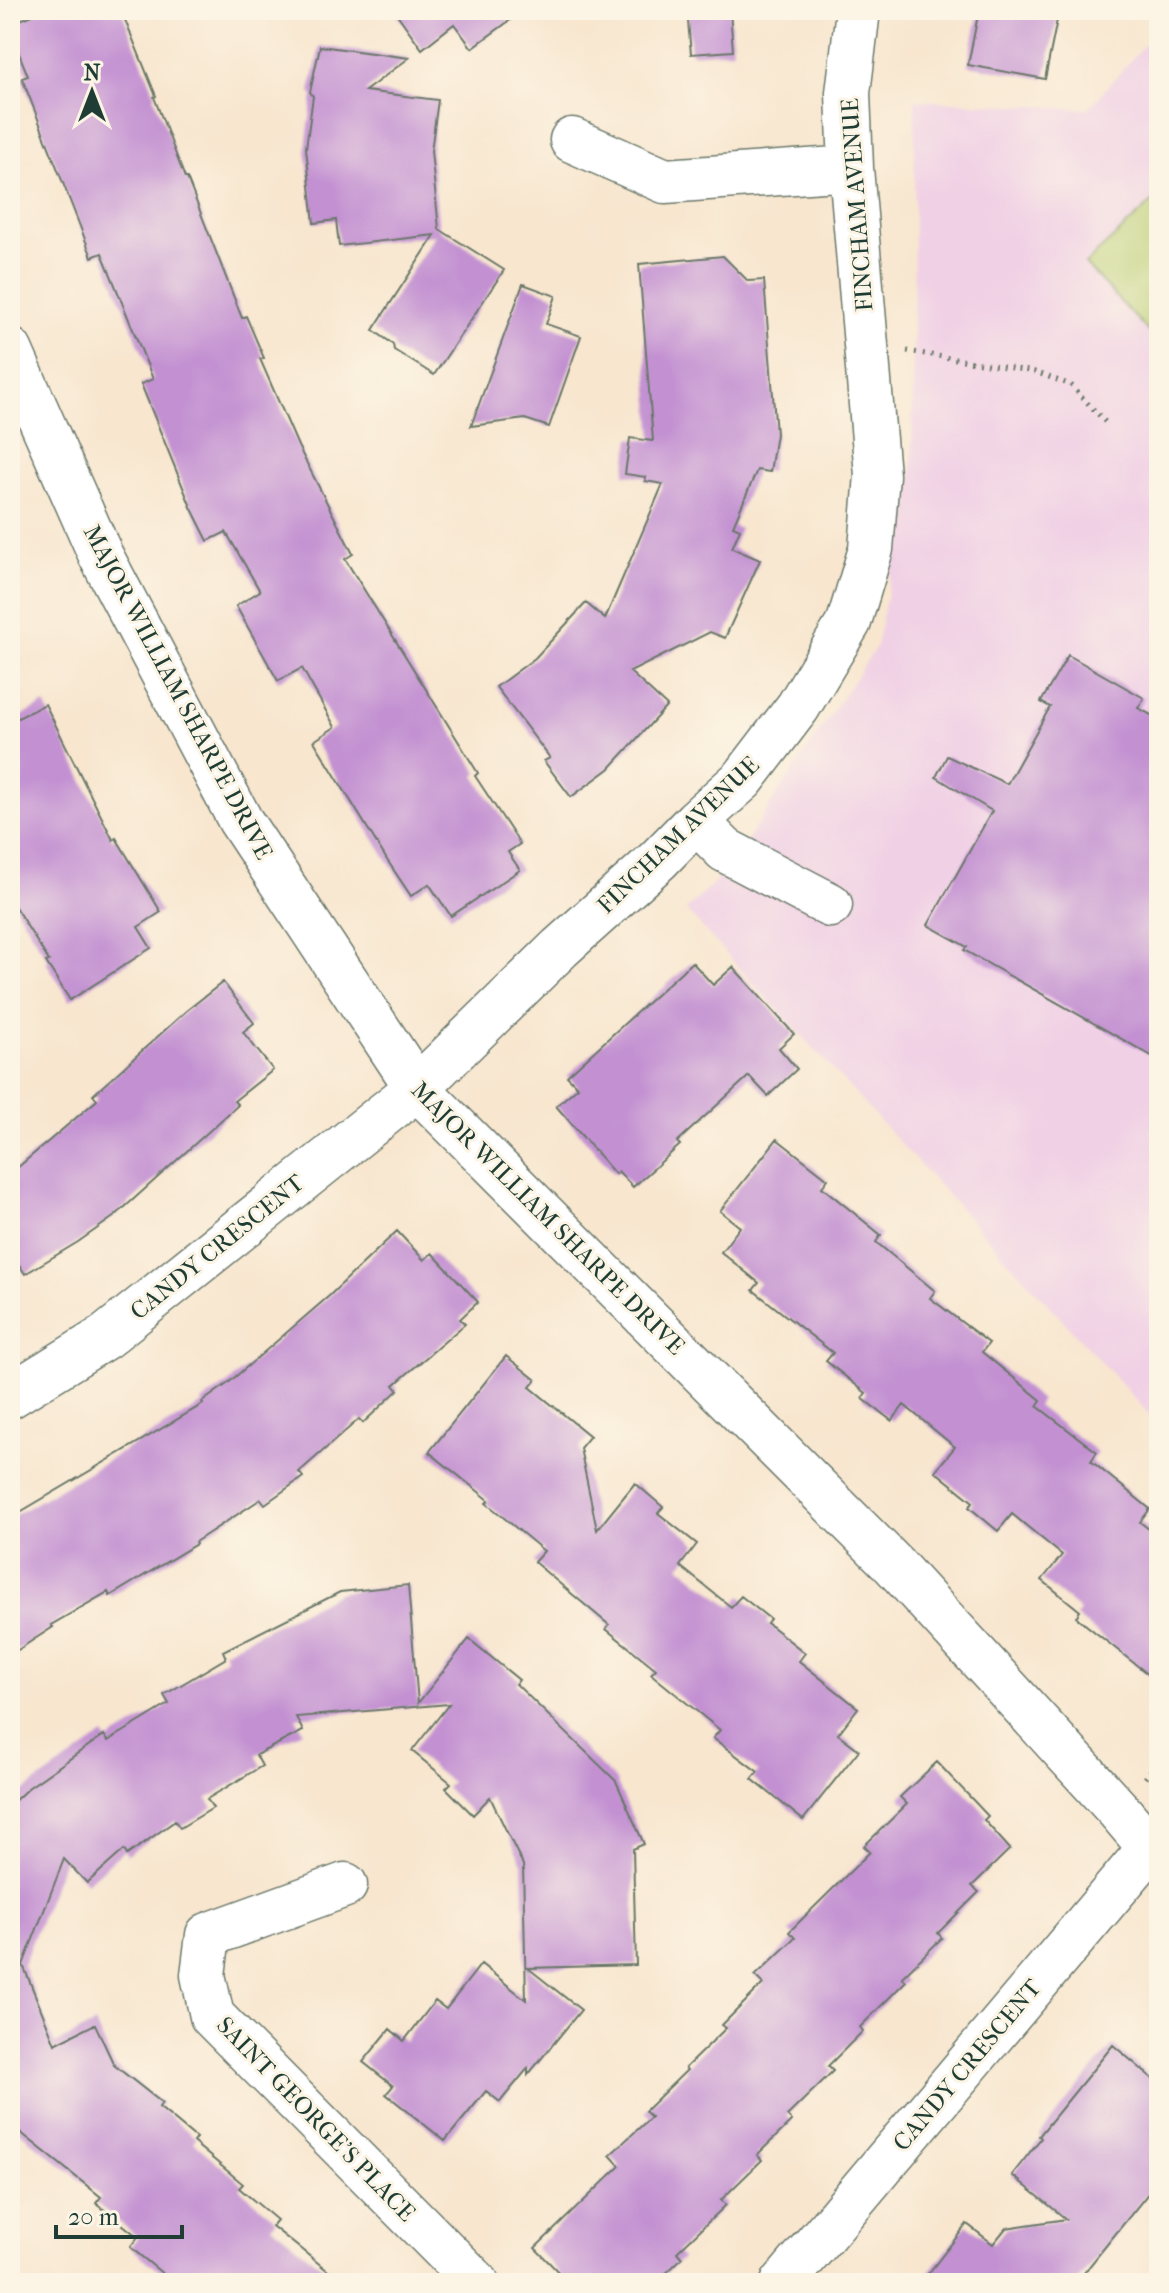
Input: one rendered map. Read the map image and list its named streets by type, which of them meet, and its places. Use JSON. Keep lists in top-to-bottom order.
{
  "streets": {
    "street": [
      "FINCHAM AVENUE",
      "MAJOR WILLIAM SHARPE DRIVE",
      "CANDY CRESCENT",
      "SAINT GEORGE'S PLACE"
    ]
  },
  "crossings": [
    ["FINCHAM AVENUE", "MAJOR WILLIAM SHARPE DRIVE"],
    ["FINCHAM AVENUE", "CANDY CRESCENT"],
    ["MAJOR WILLIAM SHARPE DRIVE", "CANDY CRESCENT"]
  ],
  "scale_bar": "20 m",
  "north": "top"
}
